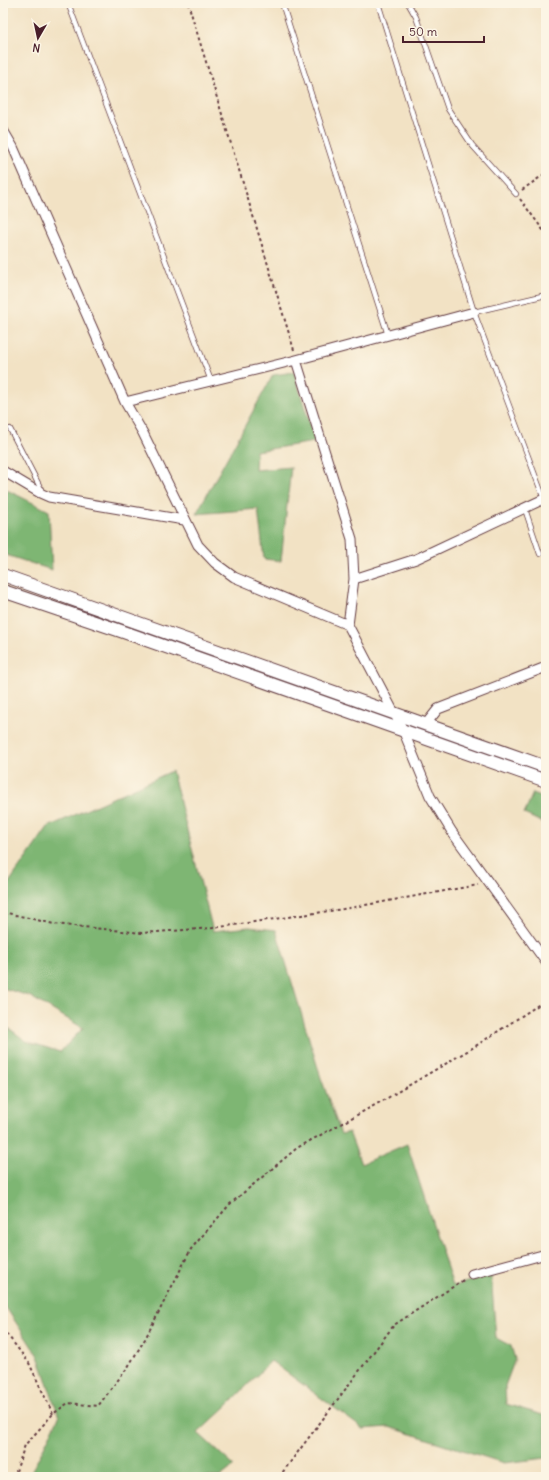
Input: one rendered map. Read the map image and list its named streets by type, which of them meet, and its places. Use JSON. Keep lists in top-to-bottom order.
{
  "scale_bar": "50 m",
  "north": "bottom"
}
